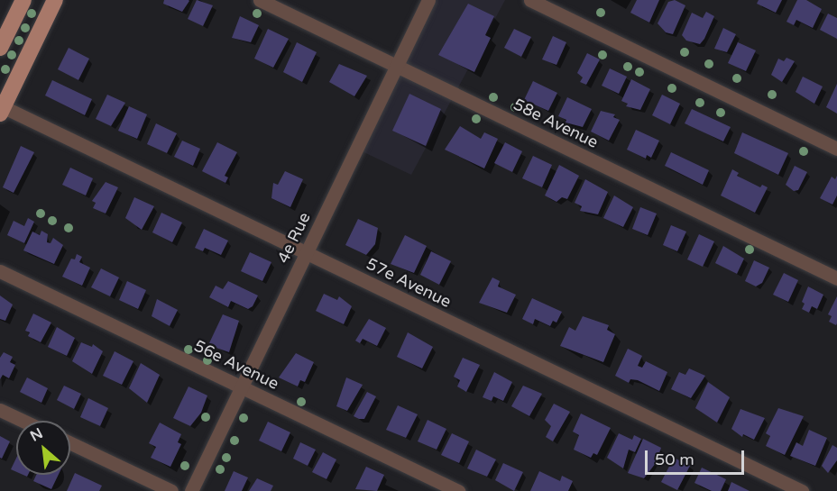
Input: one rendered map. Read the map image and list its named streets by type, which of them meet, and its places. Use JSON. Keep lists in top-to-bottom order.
{
  "streets": {
    "street": [
      "58e Avenue",
      "4e Rue",
      "57e Avenue",
      "56e Avenue"
    ]
  },
  "crossings": [
    ["58e Avenue", "4e Rue"],
    ["4e Rue", "57e Avenue"],
    ["4e Rue", "56e Avenue"]
  ],
  "scale_bar": "50 m",
  "north": "top left"
}
